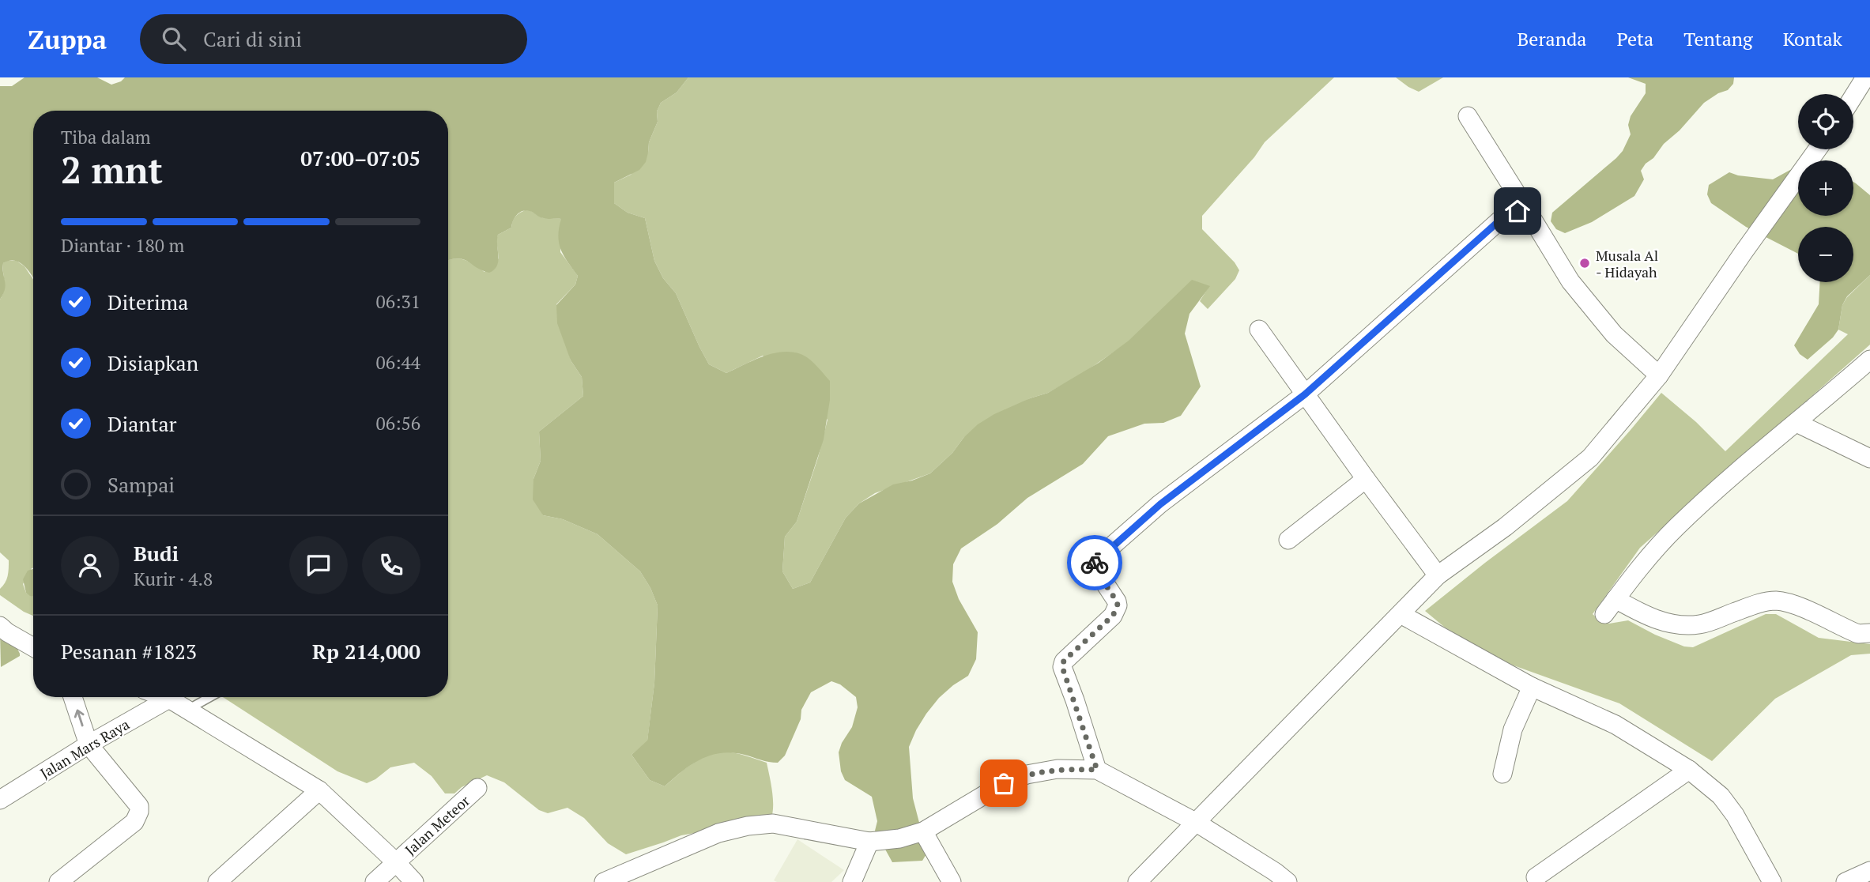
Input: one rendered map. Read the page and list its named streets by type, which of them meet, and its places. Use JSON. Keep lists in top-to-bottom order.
{
  "streets": {
    "street": ["Jalan Mars Raya", "Jalan Meteor"]
  },
  "places": ["Musala Al - Hidayah"],
  "page": {
    "header": "Zuppa",
    "search": "Cari di sini",
    "nav": [
      "Beranda",
      "Peta",
      "Tentang",
      "Kontak"
    ],
    "map_buttons": ["+", "−"],
    "heading": ["2 mnt", "Tiba dalam", "07:00–07:05"],
    "panel": [
      "Budi",
      "Kurir · 4.8",
      "Pesanan #1823",
      "Rp 214,000"
    ],
    "bar": "Diantar · 180 m",
    "list": [
      ["Diterima", "06:31"],
      ["Disiapkan", "06:44"],
      ["Diantar", "06:56"],
      "Sampai"
    ]
  }
}
